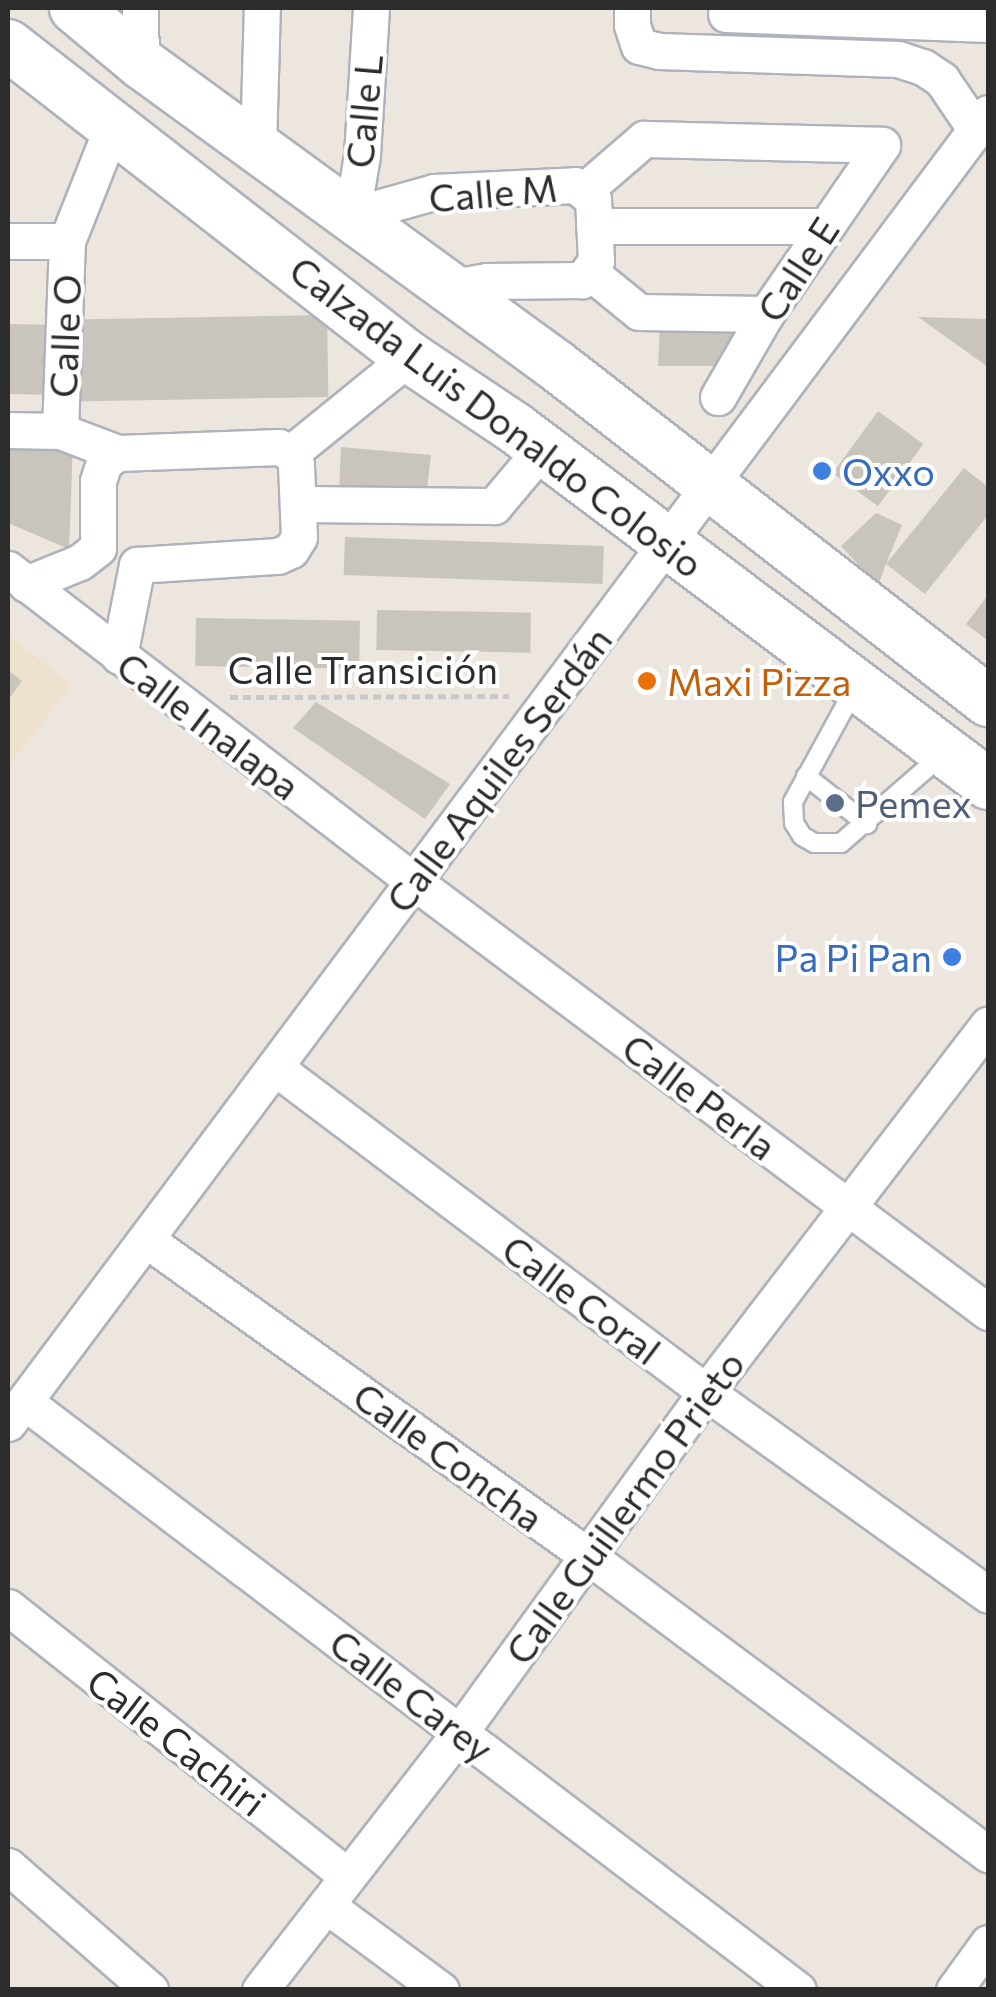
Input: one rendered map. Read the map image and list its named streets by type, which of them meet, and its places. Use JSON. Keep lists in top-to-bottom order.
{
  "streets": {
    "main road": ["Calzada Luis Donaldo Colosio"],
    "street": [
      "Calle L",
      "Calle M",
      "Calle E",
      "Calle O",
      "Calle Inalapa",
      "Calle Aquiles Serdán",
      "Calle Perla",
      "Calle Coral",
      "Calle Concha",
      "Calle Guillermo Prieto",
      "Calle Carey",
      "Calle Cachiri"
    ],
    "path": ["Calle Transición"]
  },
  "crossings": [
    ["Calle L", "Calle M"],
    ["Calle L", "Calzada Luis Donaldo Colosio"],
    ["Calle M", "Calle E"],
    ["Calle M", "Calzada Luis Donaldo Colosio"],
    ["Calle O", "Calzada Luis Donaldo Colosio"],
    ["Calzada Luis Donaldo Colosio", "Calle Aquiles Serdán"],
    ["Calle Transición", "Calle Inalapa"],
    ["Calle Transición", "Calle Aquiles Serdán"],
    ["Calle Inalapa", "Calle Aquiles Serdán"],
    ["Calle Inalapa", "Calle Perla"],
    ["Calle Aquiles Serdán", "Calle Perla"],
    ["Calle Aquiles Serdán", "Calle Coral"],
    ["Calle Aquiles Serdán", "Calle Concha"],
    ["Calle Aquiles Serdán", "Calle Carey"],
    ["Calle Perla", "Calle Guillermo Prieto"],
    ["Calle Coral", "Calle Guillermo Prieto"],
    ["Calle Concha", "Calle Guillermo Prieto"],
    ["Calle Guillermo Prieto", "Calle Carey"],
    ["Calle Guillermo Prieto", "Calle Cachiri"]
  ],
  "places": [
    "Oxxo",
    "Maxi Pizza",
    "Pemex",
    "Pa Pi Pan"
  ]
}
